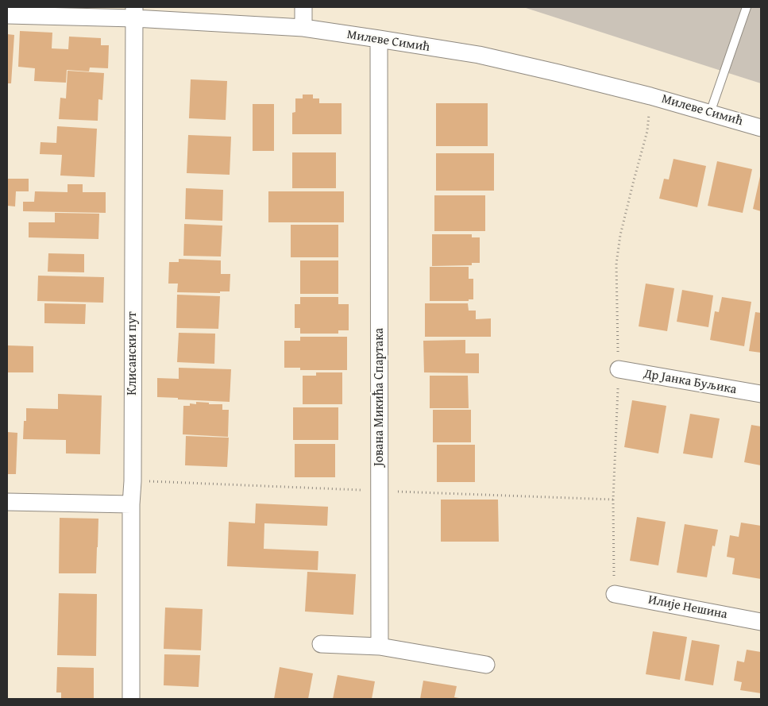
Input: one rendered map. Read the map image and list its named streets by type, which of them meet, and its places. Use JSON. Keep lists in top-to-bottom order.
{
  "streets": {
    "street": [
      "Милеве Симић",
      "Клисански пут",
      "Др Јанка Буљика",
      "Јована Микића Спартака",
      "Илије Нешина"
    ]
  },
  "crossings": [
    ["Милеве Симић", "Клисански пут"],
    ["Милеве Симић", "Јована Микића Спартака"]
  ]
}
